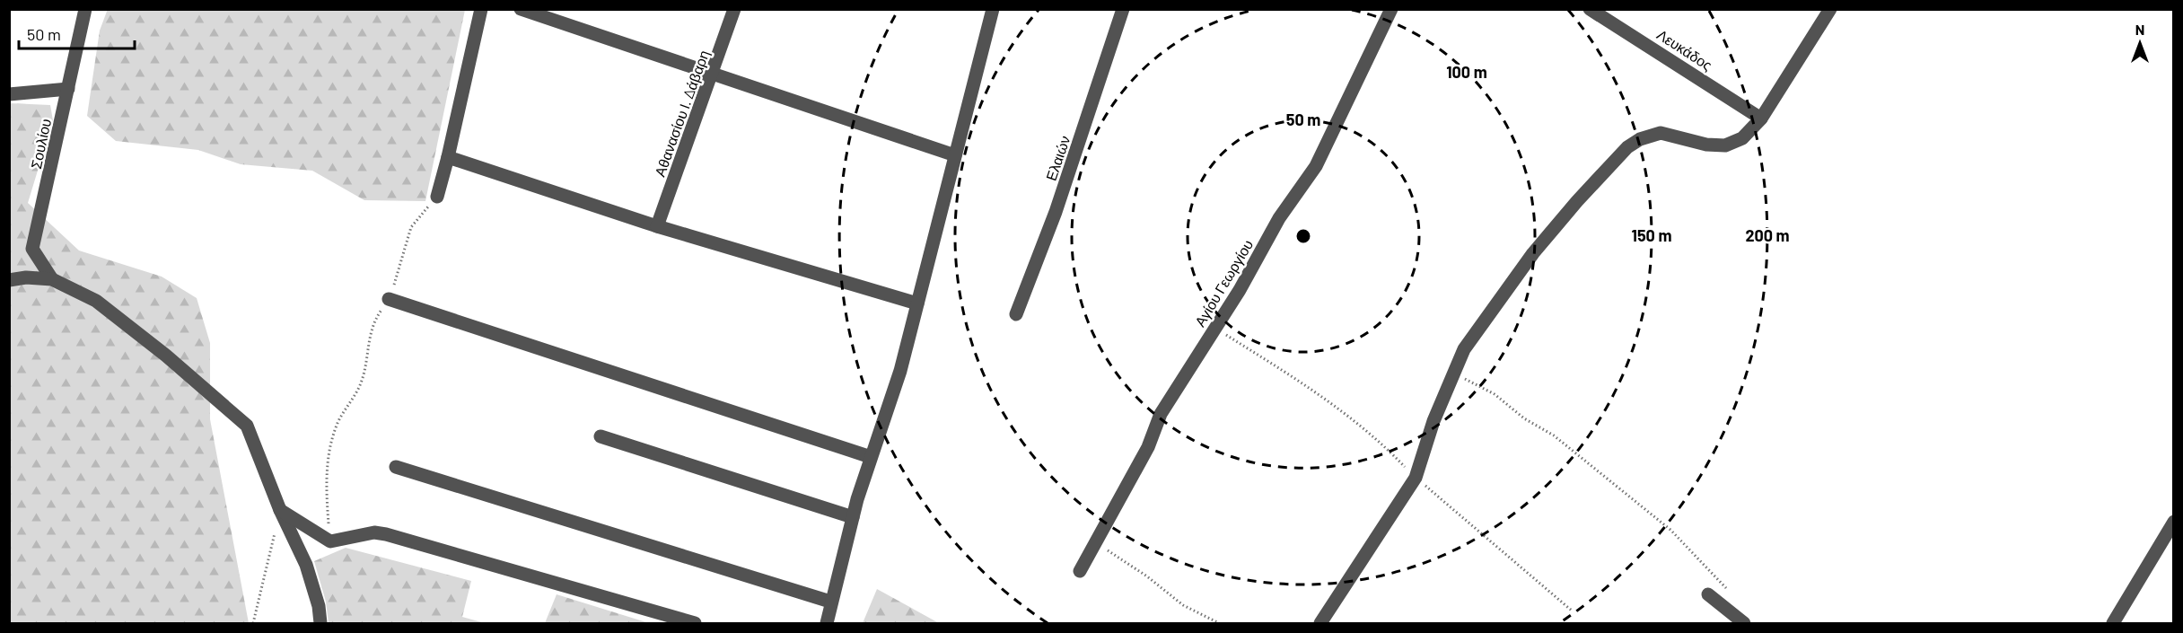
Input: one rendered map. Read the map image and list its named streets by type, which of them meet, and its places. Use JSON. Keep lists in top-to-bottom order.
{
  "streets": {
    "street": [
      "Λευκάδος",
      "Αθανασίου Ι. Δάβαρη",
      "Σουλίου",
      "Ελαιών",
      "Αγίου Γεωργίου"
    ]
  },
  "scale_bar": "50 m",
  "north": "top",
  "rings": [
    "100 m",
    "50 m",
    "150 m",
    "200 m"
  ]
}
